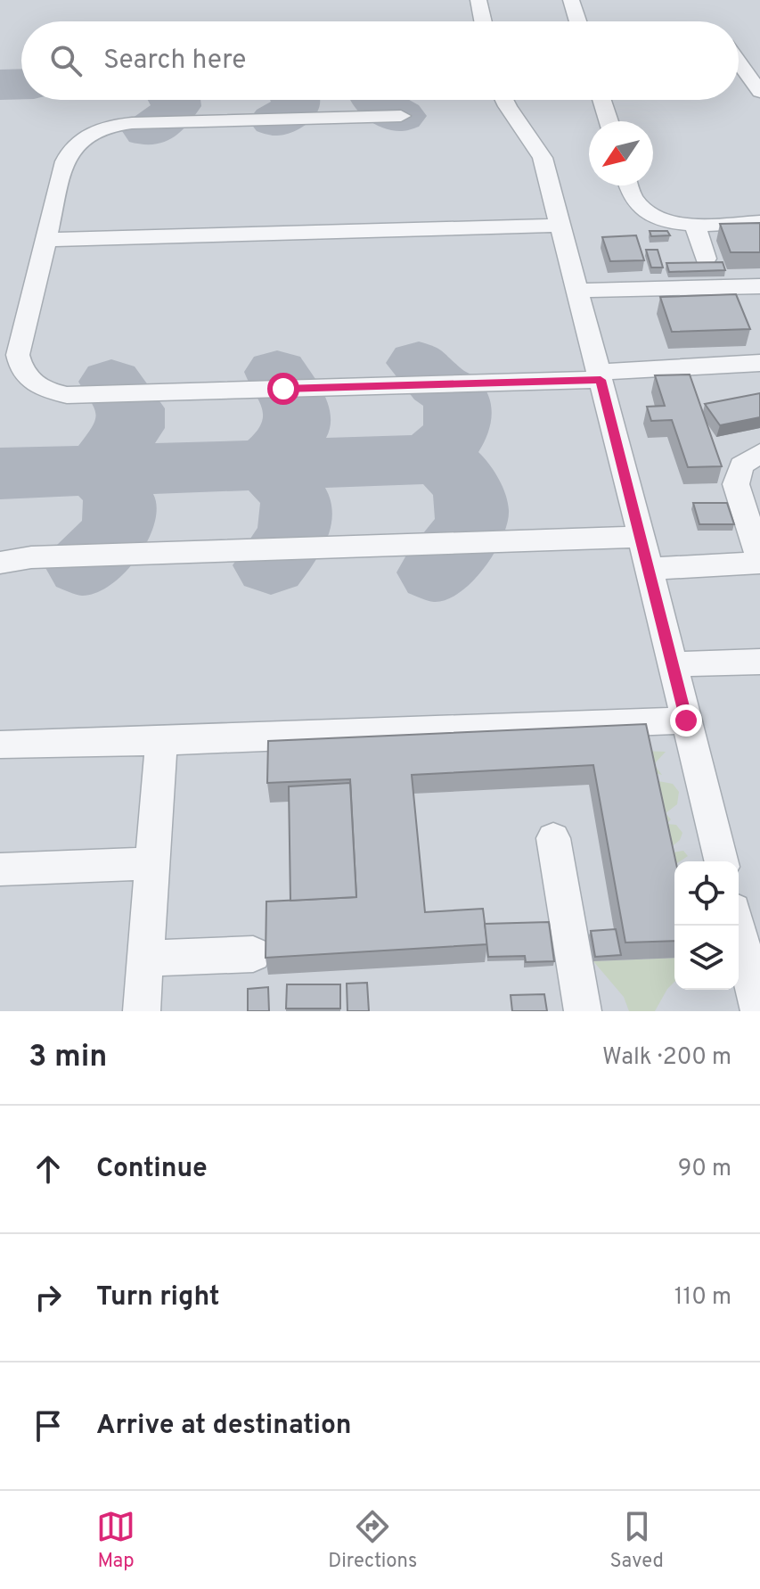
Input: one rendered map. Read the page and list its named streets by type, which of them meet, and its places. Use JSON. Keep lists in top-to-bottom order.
{
  "north": "bottom left",
  "page": {
    "search": "Search here",
    "heading": ["3 min", "Walk · 200 m"],
    "list": [
      ["Continue", "90 m"],
      ["Turn right", "110 m"],
      "Arrive at destination"
    ],
    "nav": ["Map", "Directions", "Saved"]
  }
}
